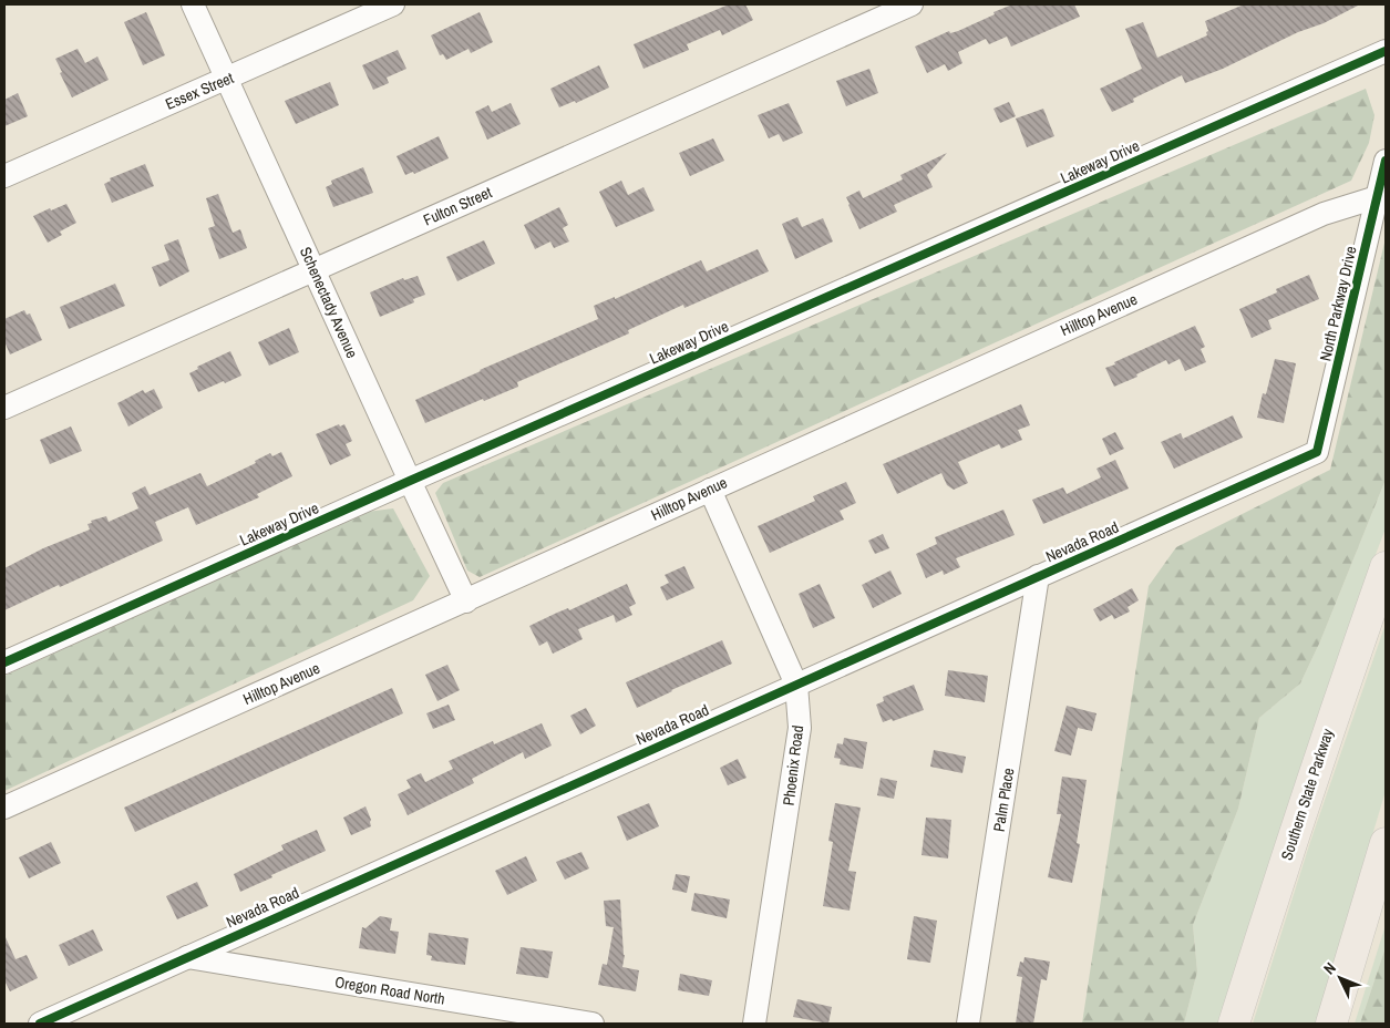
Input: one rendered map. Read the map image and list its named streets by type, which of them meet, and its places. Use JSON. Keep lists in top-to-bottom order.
{
  "streets": {
    "highway": ["Southern State Parkway"],
    "street": [
      "Essex Street",
      "Lakeway Drive",
      "Fulton Street",
      "Schenectady Avenue",
      "North Parkway Drive",
      "Hilltop Avenue",
      "Nevada Road",
      "Phoenix Road",
      "Palm Place",
      "Oregon Road North"
    ]
  },
  "crossings": [
    ["Essex Street", "Schenectady Avenue"],
    ["Lakeway Drive", "Schenectady Avenue"],
    ["Fulton Street", "Schenectady Avenue"],
    ["Schenectady Avenue", "Hilltop Avenue"],
    ["North Parkway Drive", "Hilltop Avenue"],
    ["North Parkway Drive", "Nevada Road"],
    ["Hilltop Avenue", "Phoenix Road"],
    ["Nevada Road", "Phoenix Road"],
    ["Nevada Road", "Palm Place"],
    ["Nevada Road", "Oregon Road North"]
  ],
  "north": "top left"
}
